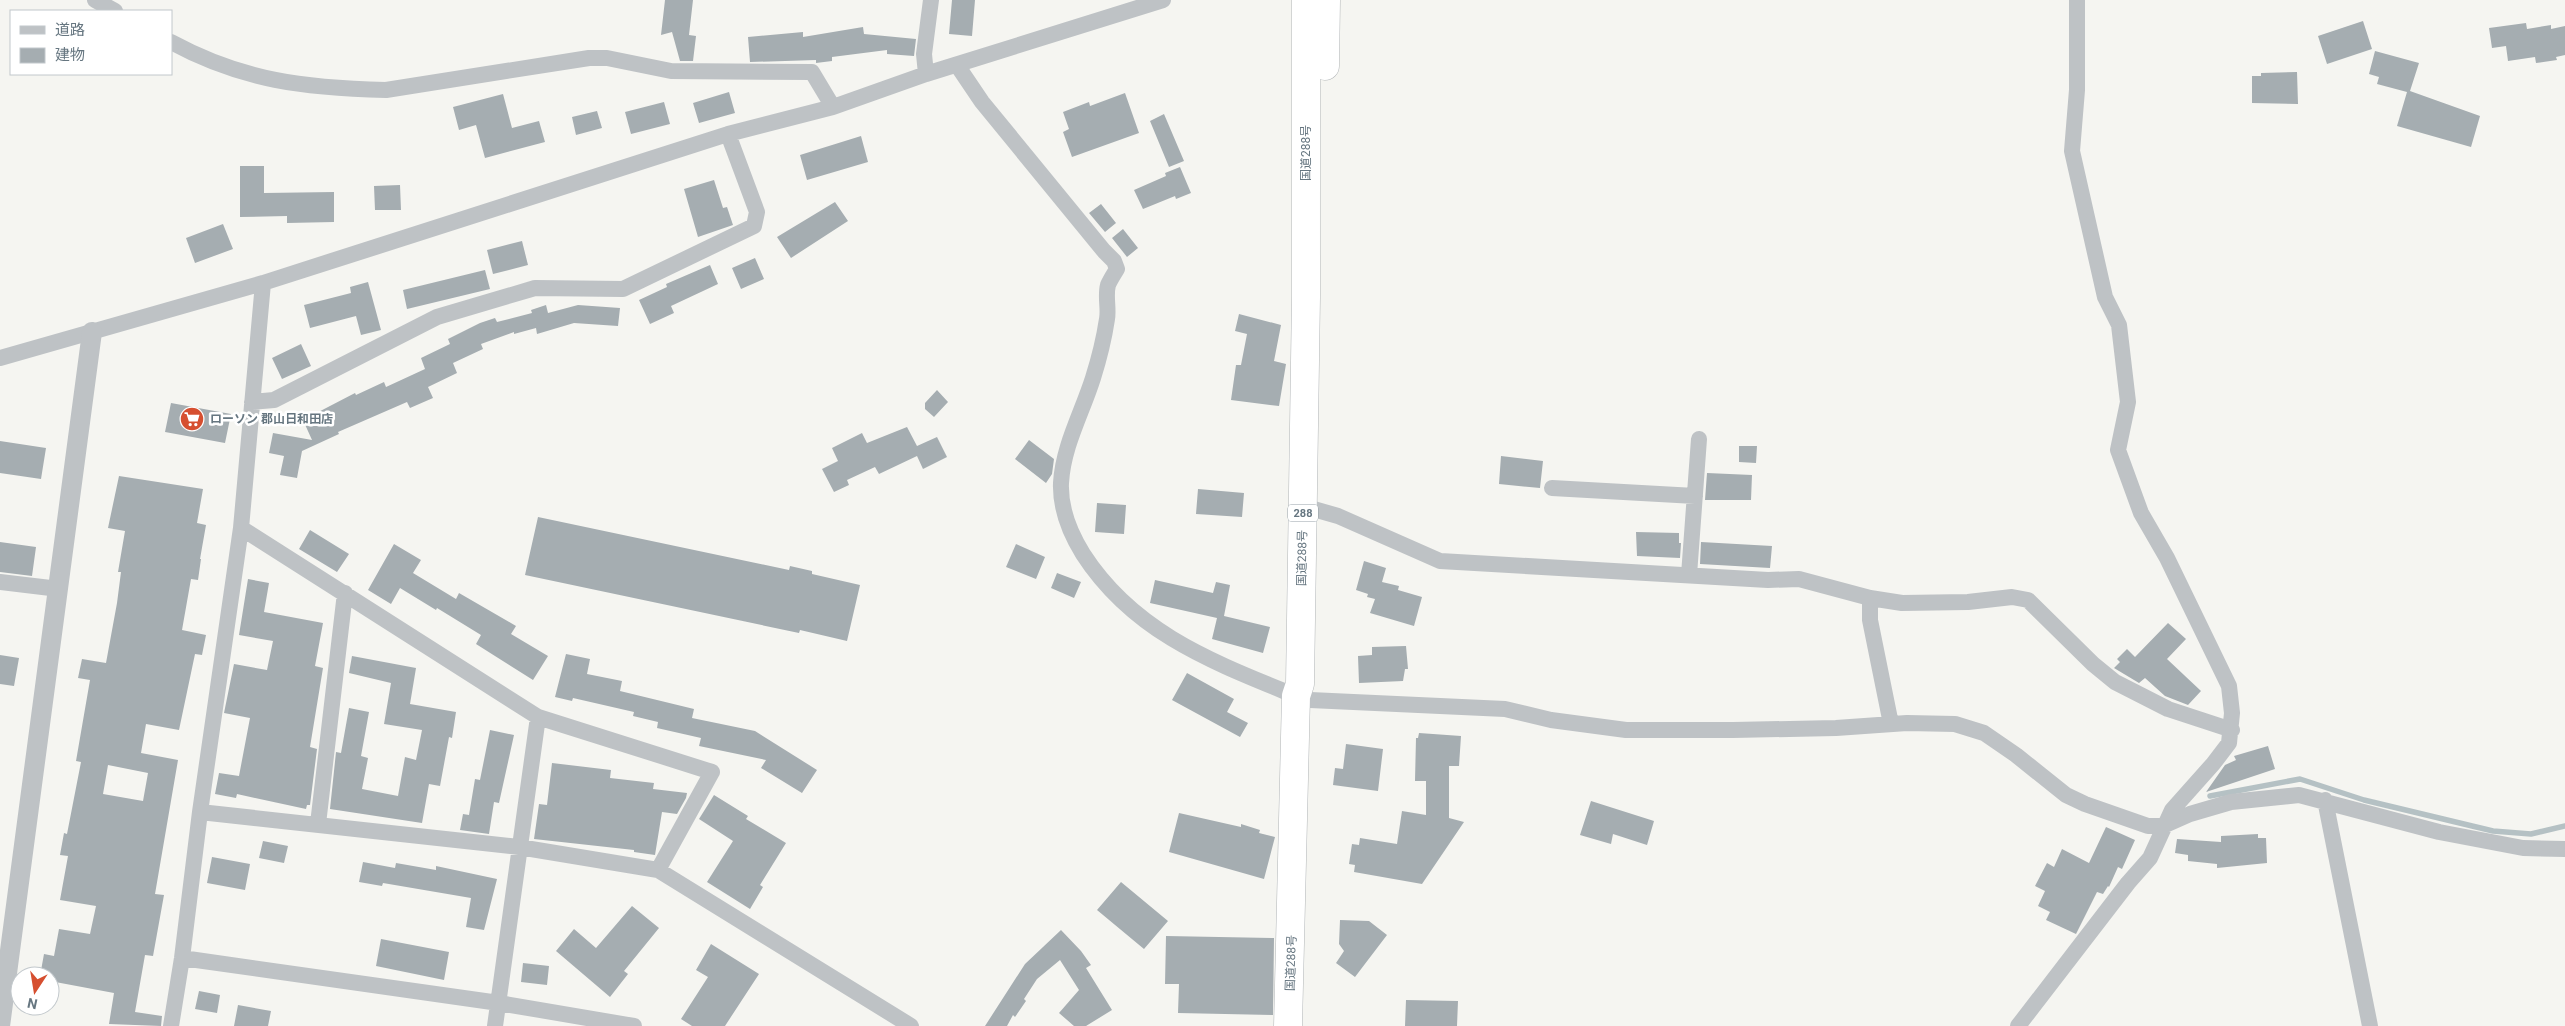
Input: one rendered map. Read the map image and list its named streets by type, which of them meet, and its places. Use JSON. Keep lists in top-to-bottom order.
{
  "streets": {
    "highway": ["国道288号", "288"]
  },
  "places": {
    "supermarket": ["ローソン 郡山日和田店"]
  },
  "legend": ["道路", "建物"],
  "north": "bottom"
}
